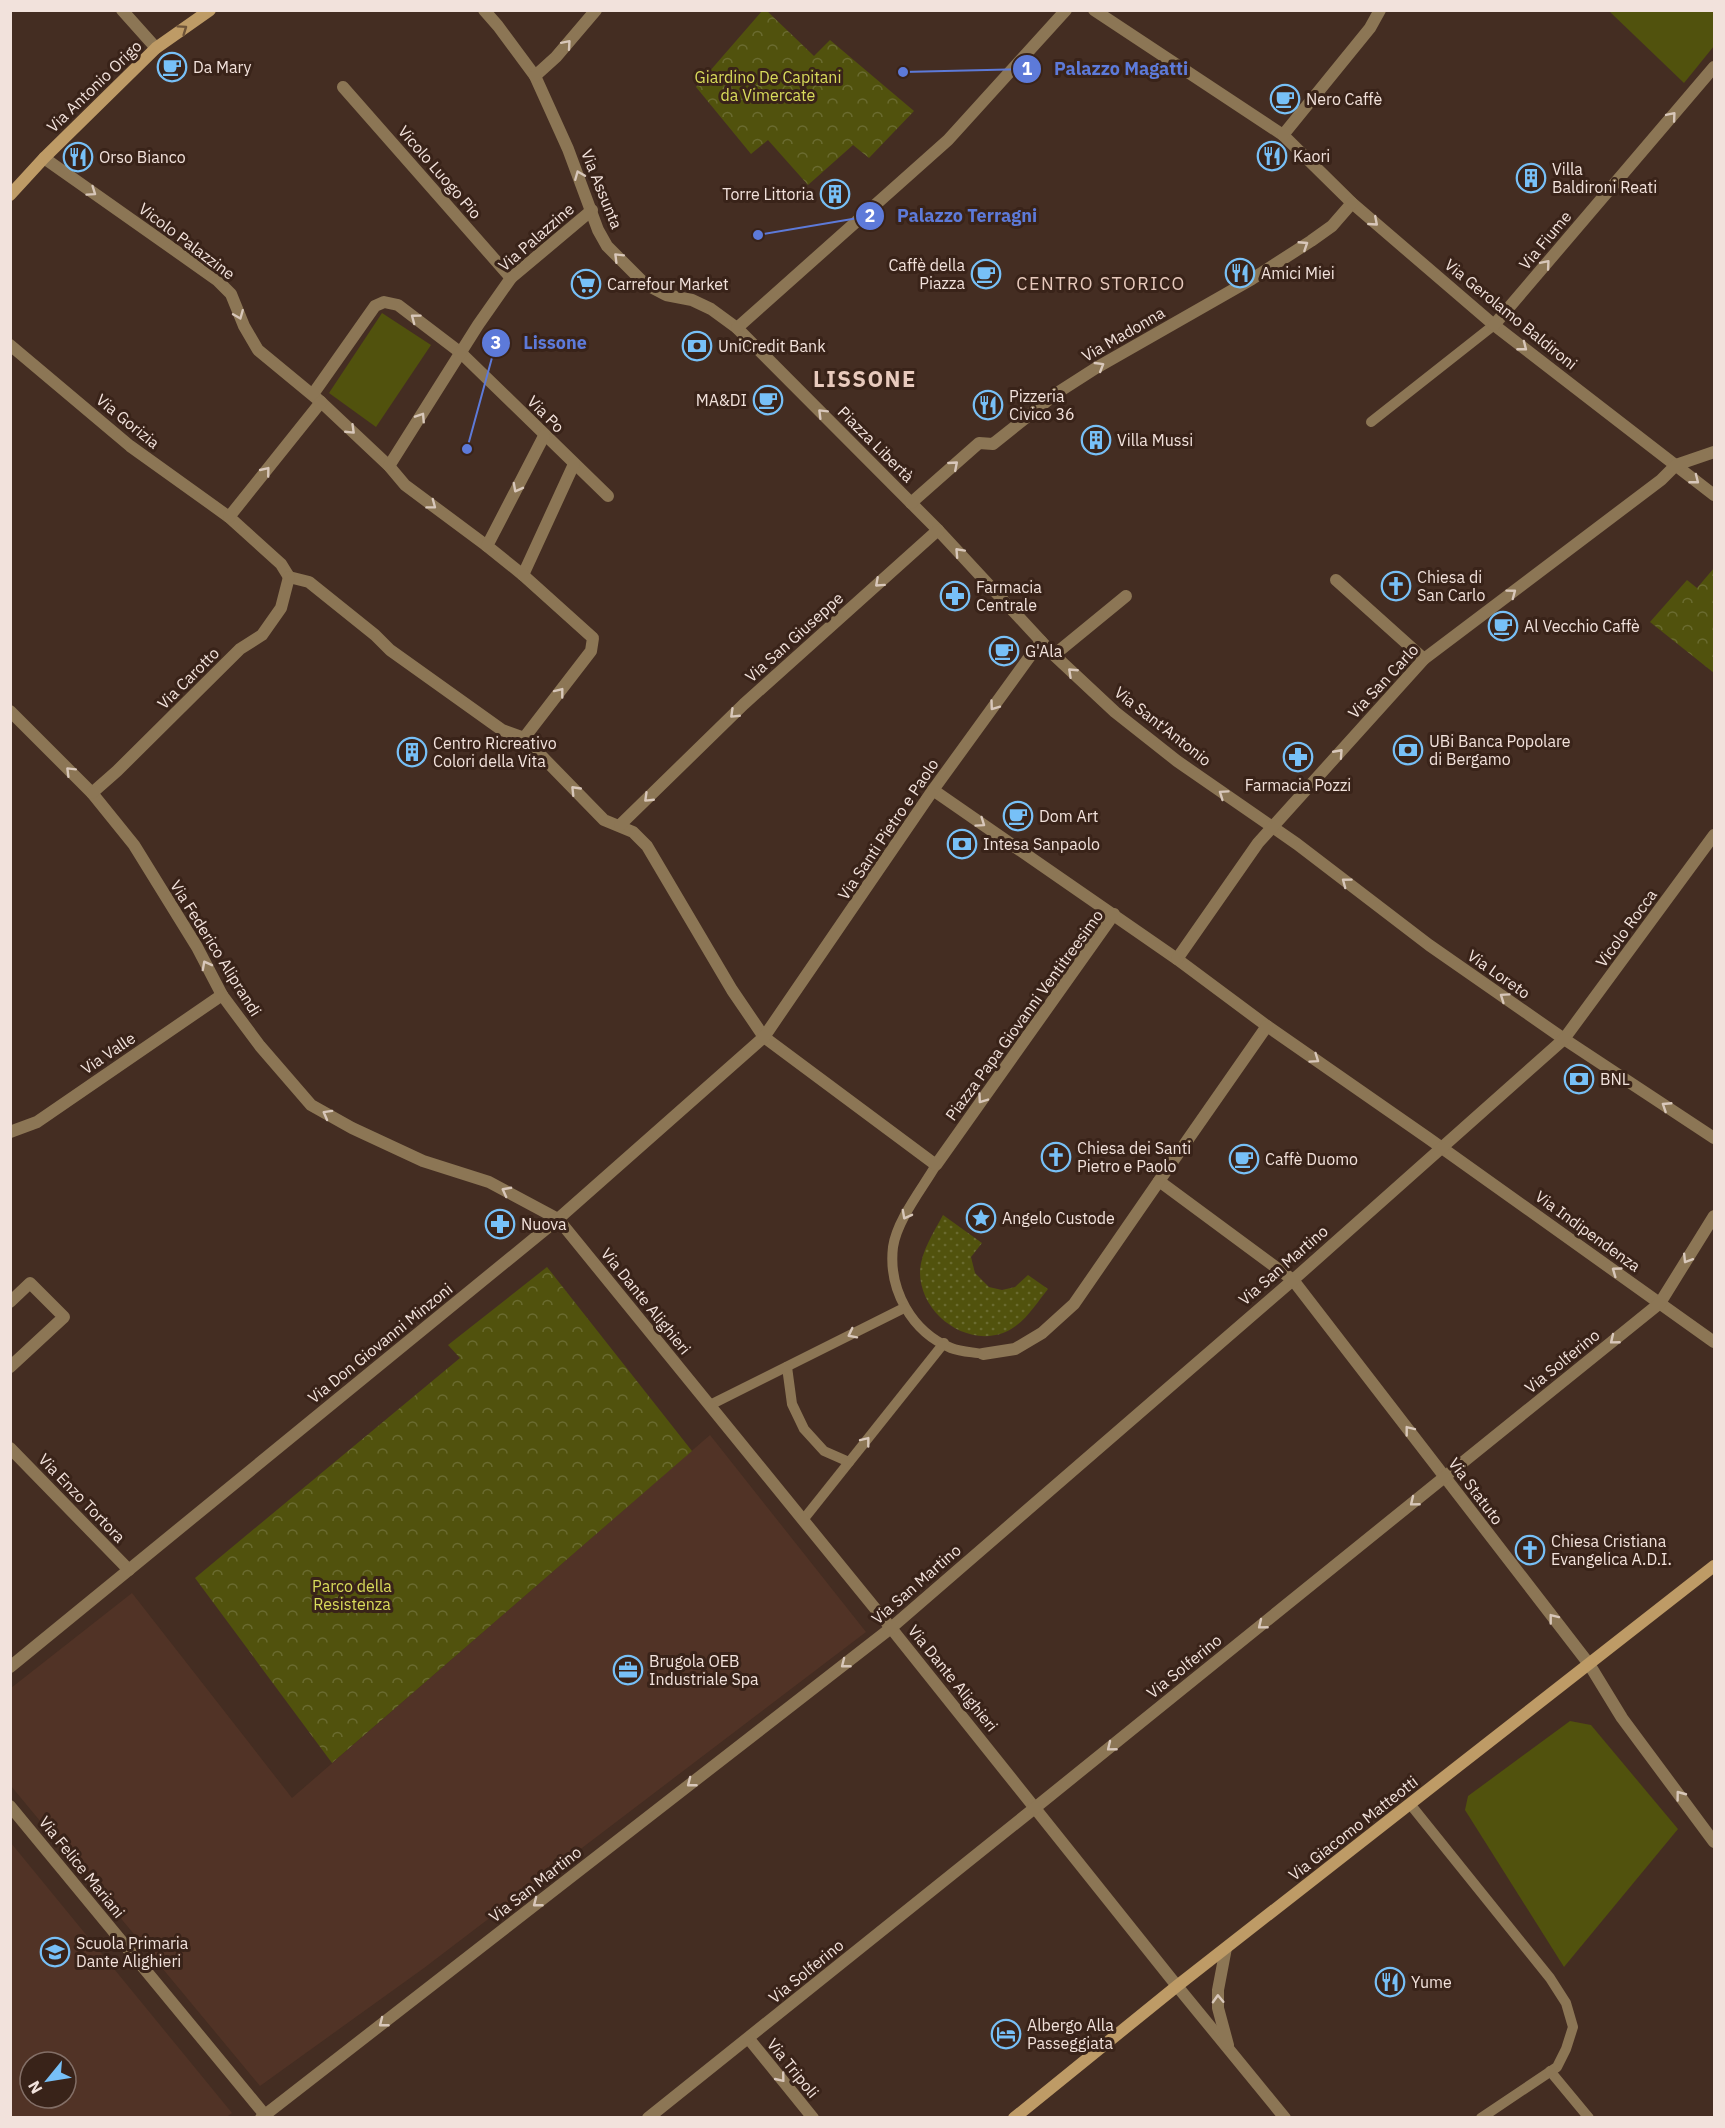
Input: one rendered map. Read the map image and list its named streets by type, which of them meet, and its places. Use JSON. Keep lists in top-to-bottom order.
{
  "streets": {
    "street": [
      "Via Antonio Origo",
      "Vicolo Luogo Pio",
      "Via Assunta",
      "Via Palazzine",
      "Via Fiume",
      "Vicolo Palazzine",
      "Via Gerolamo Baldironi",
      "Via Madonna",
      "Via Po",
      "Via Gorizia",
      "Piazza Libertà",
      "Via San Giuseppe",
      "Via Carotto",
      "Via San Carlo",
      "Via Sant'Antonio",
      "Via Santi Pietro e Paolo",
      "Vicolo Rocca",
      "Via Federico Aliprandi",
      "Via Loreto",
      "Piazza Papa Giovanni Ventitreesimo",
      "Via Valle",
      "Via Indipendenza",
      "Via San Martino",
      "Via Dante Alighieri",
      "Via Don Giovanni Minzoni",
      "Via Solferino",
      "Via Statuto",
      "Via Enzo Tortora",
      "Via Giacomo Matteotti",
      "Via Felice Mariani",
      "Via Tripoli"
    ]
  },
  "crossings": [
    ["Via Antonio Origo", "Vicolo Palazzine"],
    ["Vicolo Luogo Pio", "Via Palazzine"],
    ["Via Assunta", "Via Palazzine"],
    ["Via Assunta", "Piazza Libertà"],
    ["Via Palazzine", "Vicolo Palazzine"],
    ["Via Palazzine", "Via Po"],
    ["Via Fiume", "Via Gerolamo Baldironi"],
    ["Via Gerolamo Baldironi", "Via Madonna"],
    ["Via Gerolamo Baldironi", "Via San Carlo"],
    ["Via Madonna", "Piazza Libertà"],
    ["Via Gorizia", "Via Carotto"],
    ["Piazza Libertà", "Via San Giuseppe"],
    ["Piazza Libertà", "Via Sant'Antonio"],
    ["Piazza Libertà", "Via Santi Pietro e Paolo"],
    ["Via Carotto", "Via Federico Aliprandi"],
    ["Via San Carlo", "Via Sant'Antonio"],
    ["Via San Carlo", "Via Loreto"],
    ["Via Sant'Antonio", "Via Santi Pietro e Paolo"],
    ["Via Sant'Antonio", "Via Loreto"],
    ["Via Santi Pietro e Paolo", "Via Don Giovanni Minzoni"],
    ["Vicolo Rocca", "Via Loreto"],
    ["Vicolo Rocca", "Via San Martino"],
    ["Via Federico Aliprandi", "Via Valle"],
    ["Via Federico Aliprandi", "Via Dante Alighieri"],
    ["Via Federico Aliprandi", "Via Don Giovanni Minzoni"],
    ["Via Loreto", "Via San Martino"],
    ["Piazza Papa Giovanni Ventitreesimo", "Via Indipendenza"],
    ["Piazza Papa Giovanni Ventitreesimo", "Via San Martino"],
    ["Via Indipendenza", "Via San Martino"],
    ["Via Indipendenza", "Via Solferino"],
    ["Via San Martino", "Via Dante Alighieri"],
    ["Via San Martino", "Via Statuto"],
    ["Via San Martino", "Via Felice Mariani"],
    ["Via Dante Alighieri", "Via Don Giovanni Minzoni"],
    ["Via Dante Alighieri", "Via Solferino"],
    ["Via Dante Alighieri", "Via Giacomo Matteotti"],
    ["Via Don Giovanni Minzoni", "Via Enzo Tortora"],
    ["Via Solferino", "Via Statuto"],
    ["Via Solferino", "Via Tripoli"],
    ["Via Statuto", "Via Giacomo Matteotti"]
  ],
  "one_way": [
    "Via Assunta",
    "Via Palazzine",
    "Via Fiume",
    "Via Gerolamo Baldironi",
    "Via Madonna",
    "Via San Giuseppe",
    "Via San Carlo",
    "Via Sant'Antonio",
    "Via Santi Pietro e Paolo",
    "Via Federico Aliprandi",
    "Via Loreto",
    "Via Indipendenza",
    "Via San Martino",
    "Via Solferino",
    "Via Statuto",
    "Via Tripoli"
  ],
  "districts": ["CENTRO STORICO", "LISSONE"],
  "parks": ["Giardino De Capitani da Vimercate", "Parco della Resistenza"],
  "places": {
    "cafe": [
      "Da Mary",
      "Nero Caffè",
      "Caffè della Piazza",
      "MA&DI",
      "Al Vecchio Caffè",
      "G'Ala",
      "Dom Art",
      "Caffè Duomo"
    ],
    "other": ["Palazzo Magatti", "Palazzo Terragni", "Lissone"],
    "restaurant": [
      "Kaori",
      "Orso Bianco",
      "Amici Miei",
      "Pizzeria Civico 36",
      "Yume"
    ],
    "building": [
      "Villa Baldironi Reati",
      "Torre Littoria",
      "Villa Mussi",
      "Centro Ricreativo Colori della Vita"
    ],
    "supermarket": ["Carrefour Market"],
    "bank": [
      "UniCredit Bank",
      "UBi Banca Popolare di Bergamo",
      "Intesa Sanpaolo",
      "BNL"
    ],
    "church": ["Chiesa di San Carlo", "Chiesa dei Santi Pietro e Paolo", "Chiesa Cristiana Evangelica A.D.I."],
    "pharmacy": ["Farmacia Centrale", "Farmacia Pozzi", "Nuova"],
    "place": ["Angelo Custode"],
    "office": ["Brugola OEB Industriale Spa"],
    "school or university": ["Scuola Primaria Dante Alighieri"],
    "hotel": ["Albergo Alla Passeggiata"]
  },
  "north": "bottom left"
}
